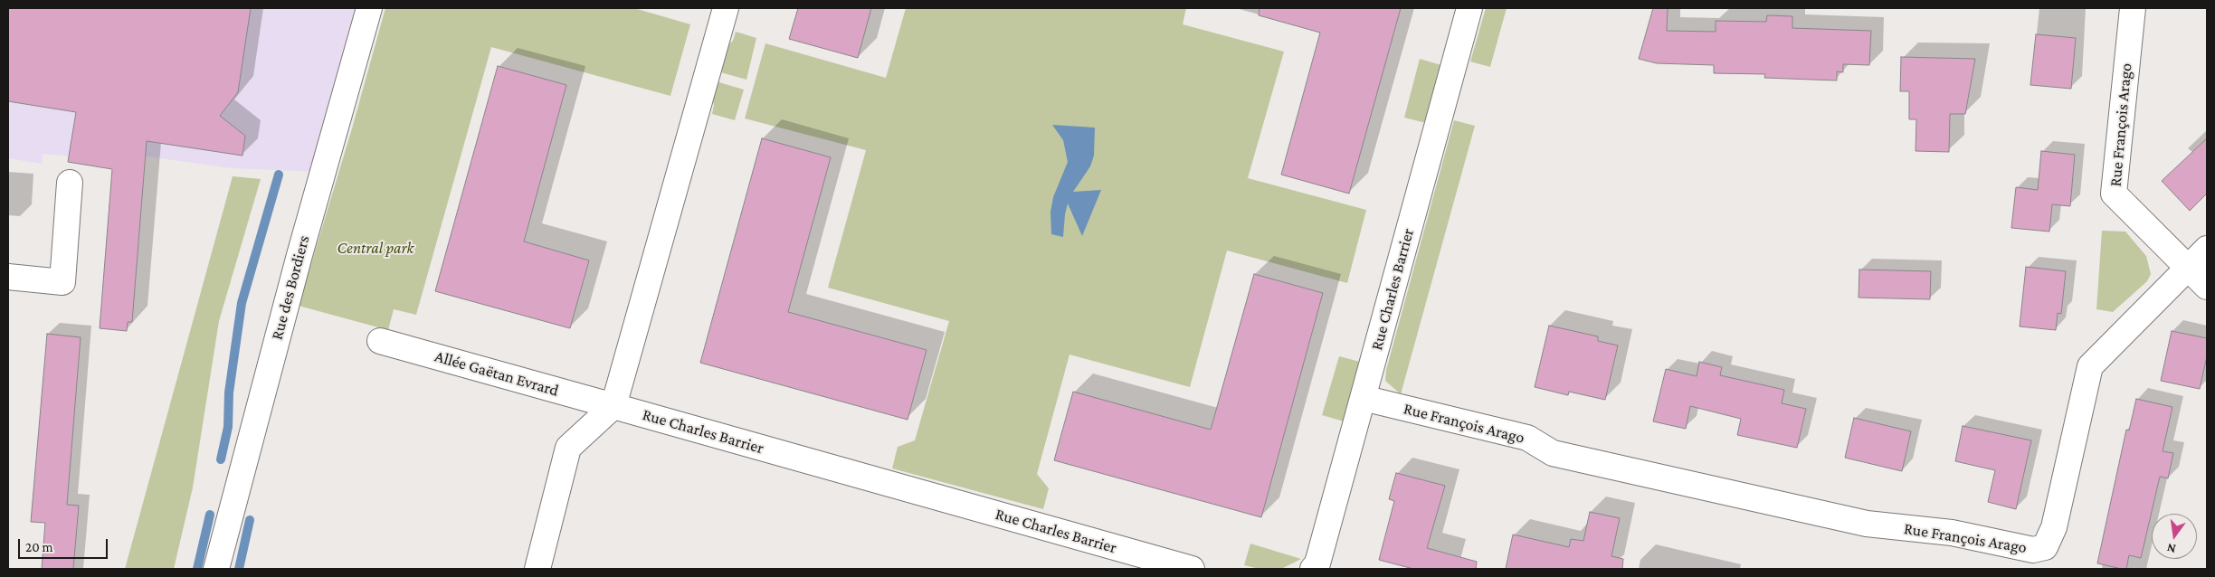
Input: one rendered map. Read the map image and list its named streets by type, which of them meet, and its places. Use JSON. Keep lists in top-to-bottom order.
{
  "streets": {
    "street": [
      "Rue François Arago",
      "Rue des Bordiers",
      "Rue Charles Barrier",
      "Allée Gaëtan Evrard"
    ]
  },
  "crossings": [
    ["Rue François Arago", "Rue Charles Barrier"],
    ["Rue Charles Barrier", "Allée Gaëtan Evrard"]
  ],
  "parks": ["Central park"],
  "scale_bar": "20 m",
  "north": "bottom"
}
